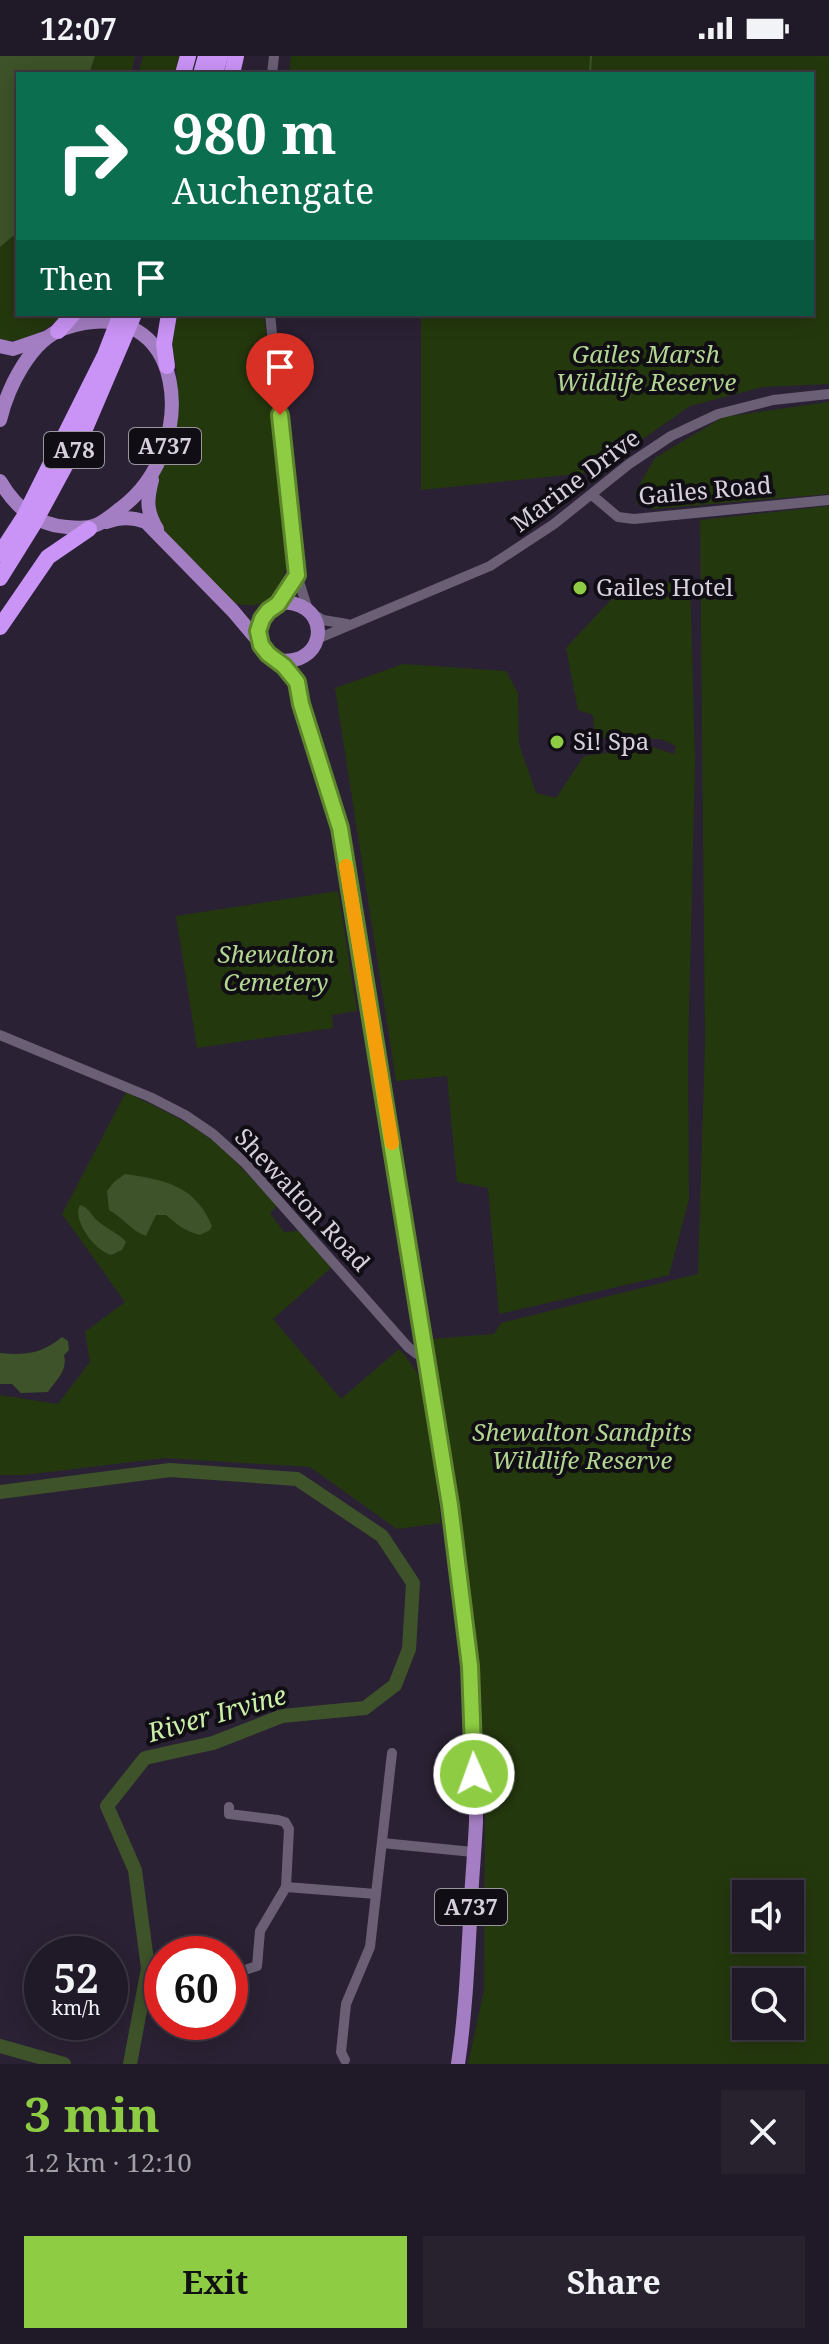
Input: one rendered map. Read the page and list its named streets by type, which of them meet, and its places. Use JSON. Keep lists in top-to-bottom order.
{
  "streets": {
    "highway": ["A78"],
    "main road": ["A737"],
    "street": ["Marine Drive", "Gailes Road", "Shewalton Road"]
  },
  "crossings": [
    ["A737", "Marine Drive"],
    ["A737", "Shewalton Road"],
    ["Marine Drive", "Gailes Road"]
  ],
  "water": ["River Irvine"],
  "parks": ["Gailes Marsh Wildlife Reserve", "Shewalton Cemetery", "Shewalton Sandpits Wildlife Reserve"],
  "places": ["Gailes Hotel", "Si! Spa"],
  "page": {
    "status": "12:07",
    "turn": ["980 m", "Auchengate"],
    "then": "Then",
    "speed": "52 km/h",
    "limit": "60",
    "heading": ["3 min", "1.2 km · 12:10"],
    "buttons": ["Exit", "Share"]
  }
}
